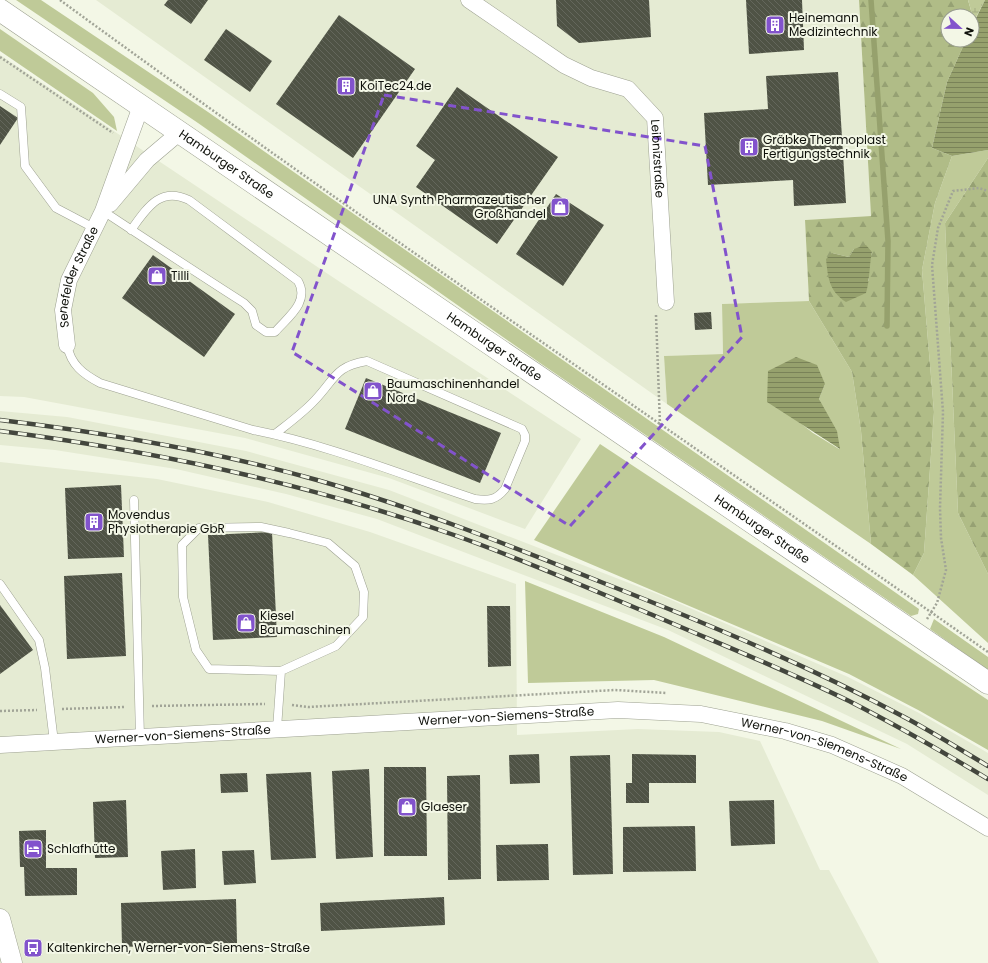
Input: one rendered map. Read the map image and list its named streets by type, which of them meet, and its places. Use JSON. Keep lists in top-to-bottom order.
{
  "streets": {
    "main road": ["Hamburger Straße"],
    "street": ["Leibnizstraße", "Senefelder Straße", "Werner-von-Siemens-Straße"]
  },
  "crossings": [
    ["Hamburger Straße", "Senefelder Straße"]
  ],
  "places": {
    "building": [
      "Heinemann Medizintechnik",
      "KoiTec24.de",
      "Gräbke Thermoplast Fertigungstechnik",
      "Movendus Physiotherapie GbR"
    ],
    "shop": [
      "UNA Synth Pharmazeutischer Großhandel",
      "Tilli",
      "Baumaschinenhandel Nord",
      "Kiesel Baumaschinen",
      "Glaeser"
    ],
    "hotel": ["Schlafhütte"],
    "bus stop": ["Kaltenkirchen, Werner-von-Siemens-Straße"]
  },
  "north": "right"
}
